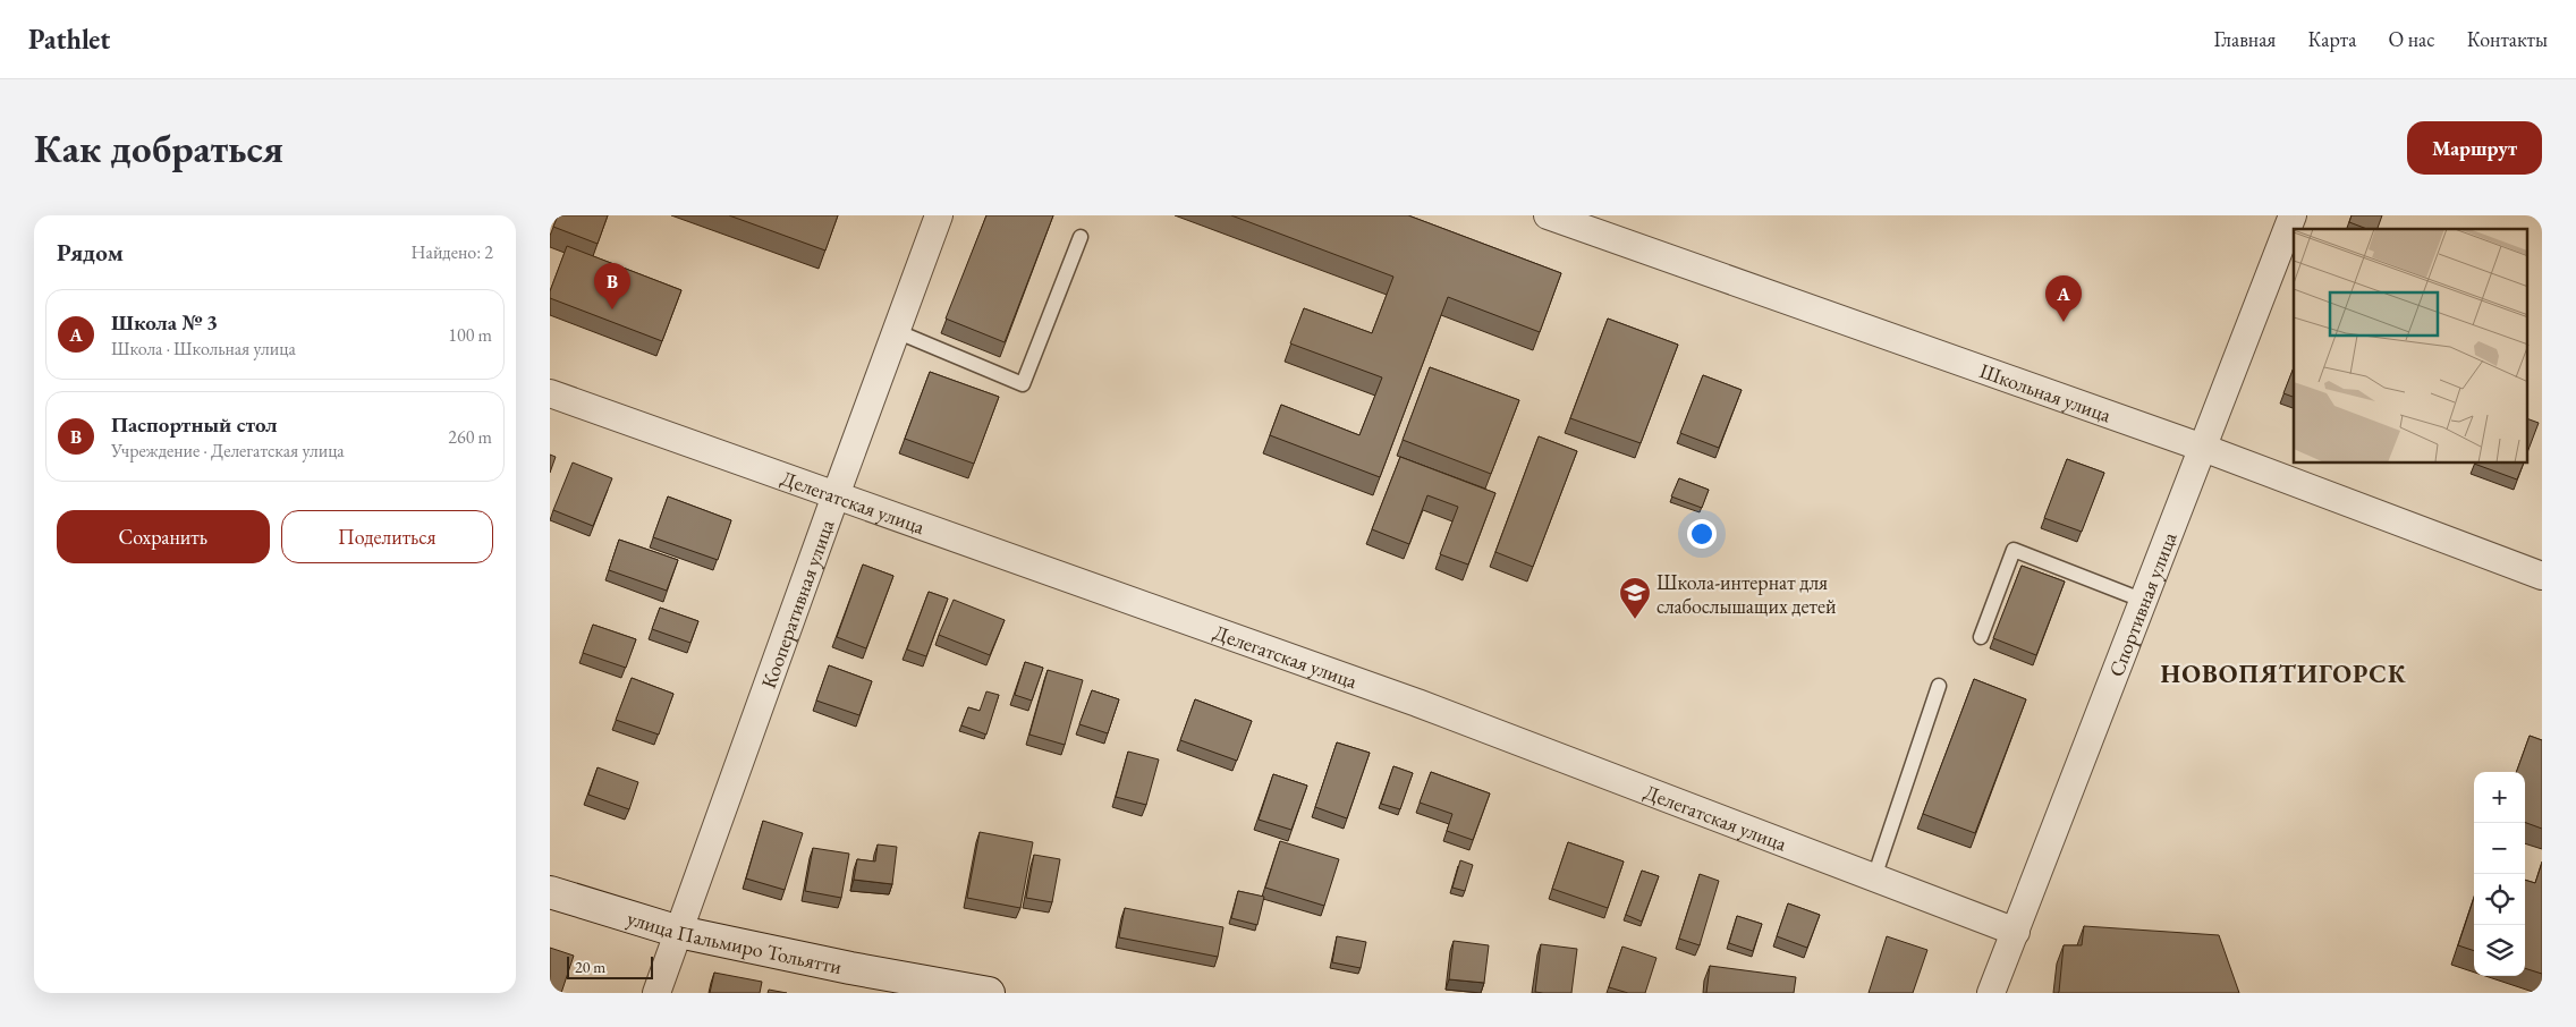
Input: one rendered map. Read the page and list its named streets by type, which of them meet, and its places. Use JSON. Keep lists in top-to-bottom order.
{
  "streets": {
    "street": [
      "Школьная улица",
      "Делегатская улица",
      "Кооперативная улица",
      "Спортивная улица",
      "улица Пальмиро Тольятти"
    ]
  },
  "crossings": [
    ["Школьная улица", "Спортивная улица"],
    ["Делегатская улица", "Кооперативная улица"],
    ["Делегатская улица", "Спортивная улица"],
    ["Кооперативная улица", "улица Пальмиро Тольятти"]
  ],
  "districts": ["НОВОПЯТИГОРСК"],
  "places": {
    "school or university": ["Школа-интернат для слабослышащих детей"]
  },
  "scale_bar": "20 m",
  "page": {
    "header": "Pathlet",
    "nav": [
      "Главная",
      "Карта",
      "О нас",
      "Контакты"
    ],
    "buttons": [
      "Маршрут",
      ["Сохранить", "Поделиться"]
    ],
    "title": "Как добраться",
    "heading": ["Рядом", "Найдено: 2"],
    "pins": ["B", "A"],
    "list": [
      {
        "mark": "A",
        "name": "Школа № 3",
        "note": "Школа · Школьная улица",
        "value": "100 m"
      },
      {
        "mark": "B",
        "name": "Паспортный стол",
        "note": "Учреждение · Делегатская улица",
        "value": "260 m"
      }
    ],
    "map_buttons": ["+", "−"],
    "scale": "20 m"
  }
}
